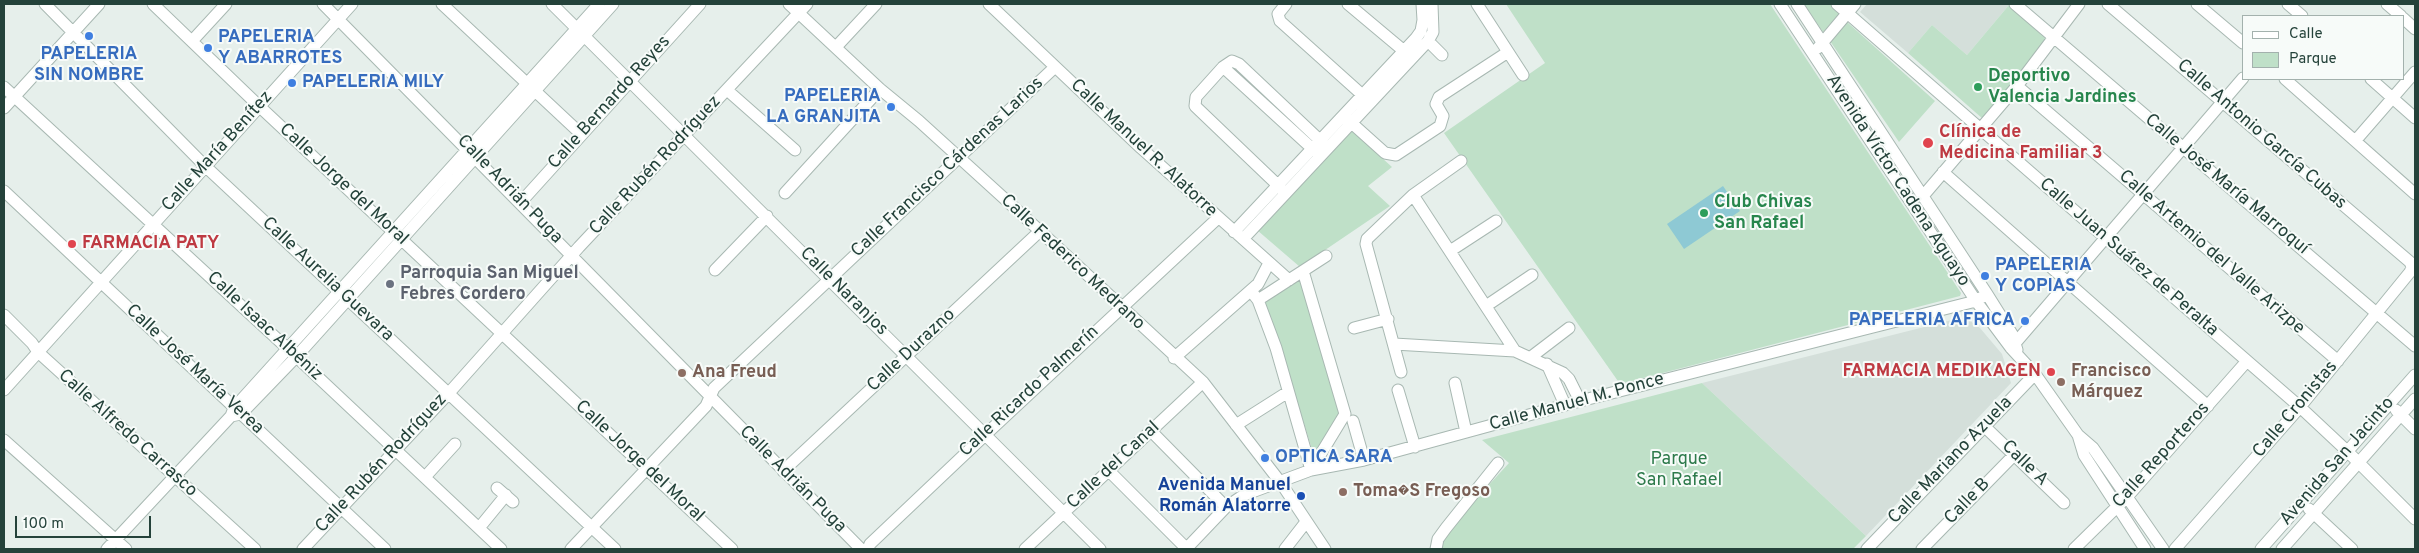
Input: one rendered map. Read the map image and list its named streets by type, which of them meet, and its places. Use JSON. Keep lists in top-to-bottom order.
{
  "streets": {
    "street": [
      "Calle Bernardo Reyes",
      "Calle Antonio García Cubas",
      "Calle Manuel R. Alatorre",
      "Calle María Benítez",
      "Calle Rubén Rodríguez",
      "Calle Francisco Cárdenas Larios",
      "Avenida Víctor Cadena Aguayo",
      "Calle Jorge del Moral",
      "Calle José María Marroquí",
      "Calle Adrián Puga",
      "Calle Artemio del Valle Arizpe",
      "Calle Juan Suárez de Peralta",
      "Calle Federico Medrano",
      "Calle Aurelia Guevara",
      "Calle Naranjos",
      "Calle Isaac Albéniz",
      "Calle Durazno",
      "Calle José María Verea",
      "Calle Ricardo Palmerín",
      "Calle Manuel M. Ponce",
      "Calle Cronistas",
      "Calle Alfredo Carrasco",
      "Calle Reporteros",
      "Calle Mariano Azuela",
      "Avenida San Jacinto",
      "Calle A",
      "Calle del Canal",
      "Calle B"
    ]
  },
  "crossings": [
    ["Calle Bernardo Reyes", "Calle Adrián Puga"],
    ["Calle Bernardo Reyes", "Calle Naranjos"],
    ["Calle Antonio García Cubas", "Calle Cronistas"],
    ["Calle Manuel R. Alatorre", "Calle Francisco Cárdenas Larios"],
    ["Calle Manuel R. Alatorre", "Calle Ricardo Palmerín"],
    ["Calle María Benítez", "Calle Jorge del Moral"],
    ["Calle María Benítez", "Calle Adrián Puga"],
    ["Calle María Benítez", "Calle Aurelia Guevara"],
    ["Calle María Benítez", "Calle Isaac Albéniz"],
    ["Calle María Benítez", "Calle José María Verea"],
    ["Calle María Benítez", "Calle Alfredo Carrasco"],
    ["Calle Rubén Rodríguez", "Calle Jorge del Moral"],
    ["Calle Rubén Rodríguez", "Calle Adrián Puga"],
    ["Calle Rubén Rodríguez", "Calle Federico Medrano"],
    ["Calle Rubén Rodríguez", "Calle Aurelia Guevara"],
    ["Calle Rubén Rodríguez", "Calle Naranjos"],
    ["Calle Rubén Rodríguez", "Calle Isaac Albéniz"],
    ["Calle Rubén Rodríguez", "Calle José María Verea"],
    ["Calle Francisco Cárdenas Larios", "Calle Jorge del Moral"],
    ["Calle Francisco Cárdenas Larios", "Calle Adrián Puga"],
    ["Calle Francisco Cárdenas Larios", "Calle Federico Medrano"],
    ["Calle Francisco Cárdenas Larios", "Calle Aurelia Guevara"],
    ["Calle Francisco Cárdenas Larios", "Calle Naranjos"],
    ["Avenida Víctor Cadena Aguayo", "Calle Manuel M. Ponce"],
    ["Avenida Víctor Cadena Aguayo", "Calle Reporteros"],
    ["Avenida Víctor Cadena Aguayo", "Calle Mariano Azuela"],
    ["Calle José María Marroquí", "Calle Cronistas"],
    ["Calle Adrián Puga", "Calle Durazno"],
    ["Calle Artemio del Valle Arizpe", "Calle Cronistas"],
    ["Calle Juan Suárez de Peralta", "Calle Cronistas"],
    ["Calle Juan Suárez de Peralta", "Calle Reporteros"],
    ["Calle Juan Suárez de Peralta", "Avenida San Jacinto"],
    ["Calle Federico Medrano", "Calle Durazno"],
    ["Calle Federico Medrano", "Calle Ricardo Palmerín"],
    ["Calle Federico Medrano", "Calle Manuel M. Ponce"],
    ["Calle Federico Medrano", "Calle del Canal"],
    ["Calle Naranjos", "Calle Durazno"],
    ["Calle Naranjos", "Calle Ricardo Palmerín"],
    ["Calle Naranjos", "Calle del Canal"],
    ["Calle Mariano Azuela", "Calle A"],
    ["Calle A", "Calle B"]
  ],
  "parks": ["Parque San Rafael"],
  "places": [
    "PAPELERIA SIN NOMBRE",
    "PAPELERIA Y ABARROTES",
    "PAPELERIA MILY",
    "Deportivo Valencia Jardines",
    "PAPELERIA LA GRANJITA",
    "Clínica de Medicina Familiar 3",
    "Club Chivas San Rafael",
    "FARMACIA PATY",
    "PAPELERIA Y COPIAS",
    "Parroquia San Miguel Febres Cordero",
    "PAPELERIA AFRICA",
    "FARMACIA MEDIKAGEN",
    "Ana Freud",
    "Francisco Márquez",
    "OPTICA SARA",
    "Toma�S Fregoso",
    "Avenida Manuel Román Alatorre"
  ],
  "legend": ["Calle", "Parque"],
  "scale_bar": "100 m"
}
